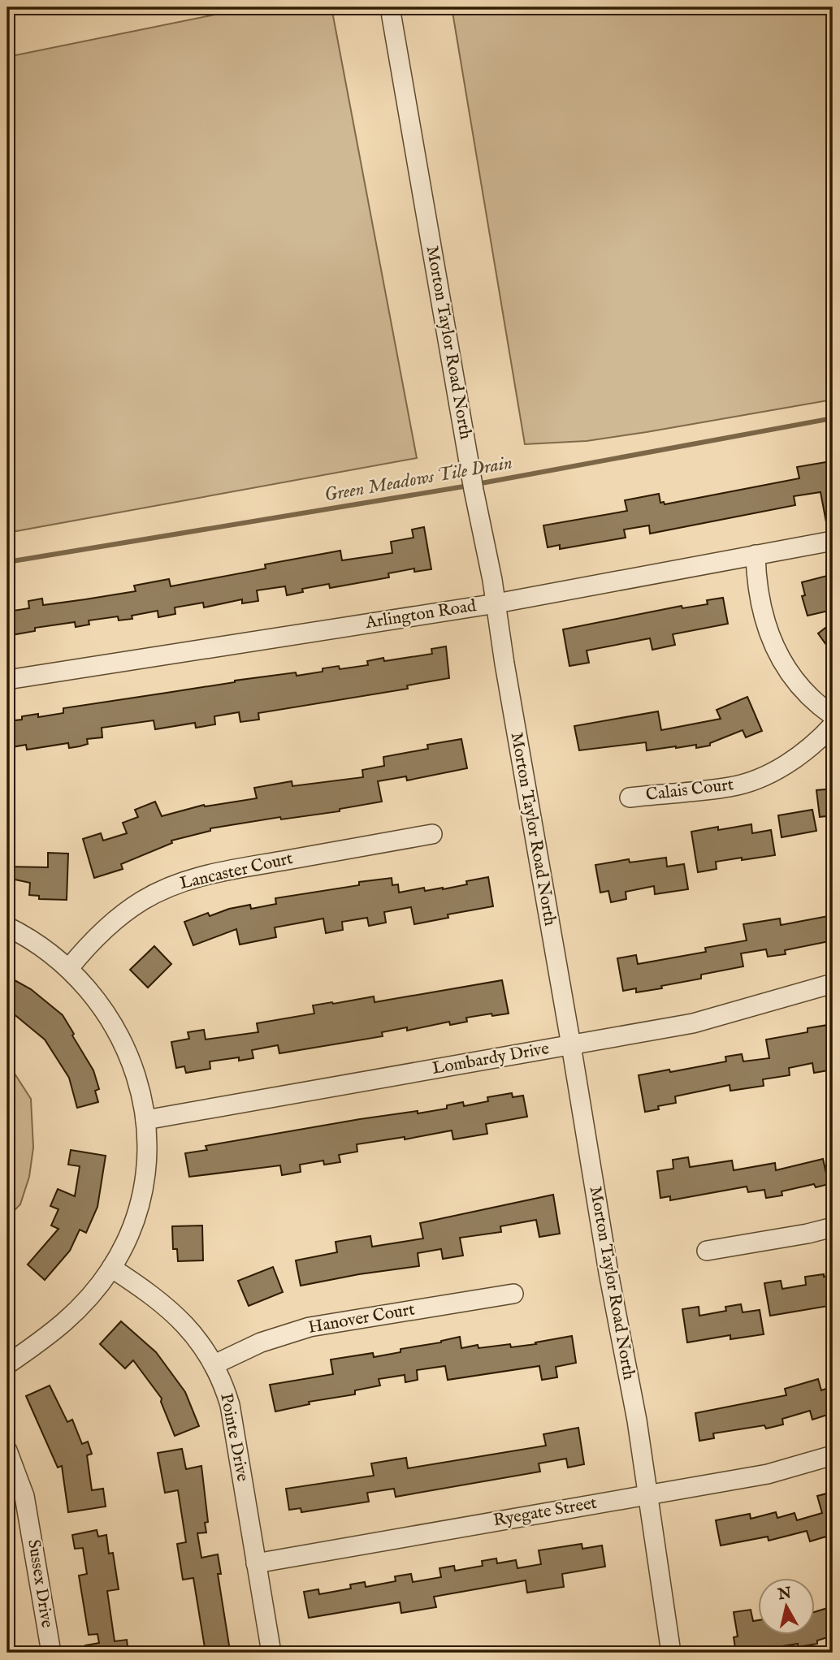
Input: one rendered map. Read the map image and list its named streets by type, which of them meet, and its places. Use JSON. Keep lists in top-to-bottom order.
{
  "streets": {
    "street": [
      "Morton Taylor Road North",
      "Arlington Road",
      "Calais Court",
      "Lancaster Court",
      "Lombardy Drive",
      "Hanover Court",
      "Pointe Drive",
      "Ryegate Street",
      "Sussex Drive"
    ]
  },
  "crossings": [
    ["Morton Taylor Road North", "Arlington Road"],
    ["Morton Taylor Road North", "Lombardy Drive"],
    ["Morton Taylor Road North", "Ryegate Street"],
    ["Hanover Court", "Pointe Drive"],
    ["Pointe Drive", "Ryegate Street"]
  ],
  "water": ["Green Meadows Tile Drain"],
  "north": "top"
}
